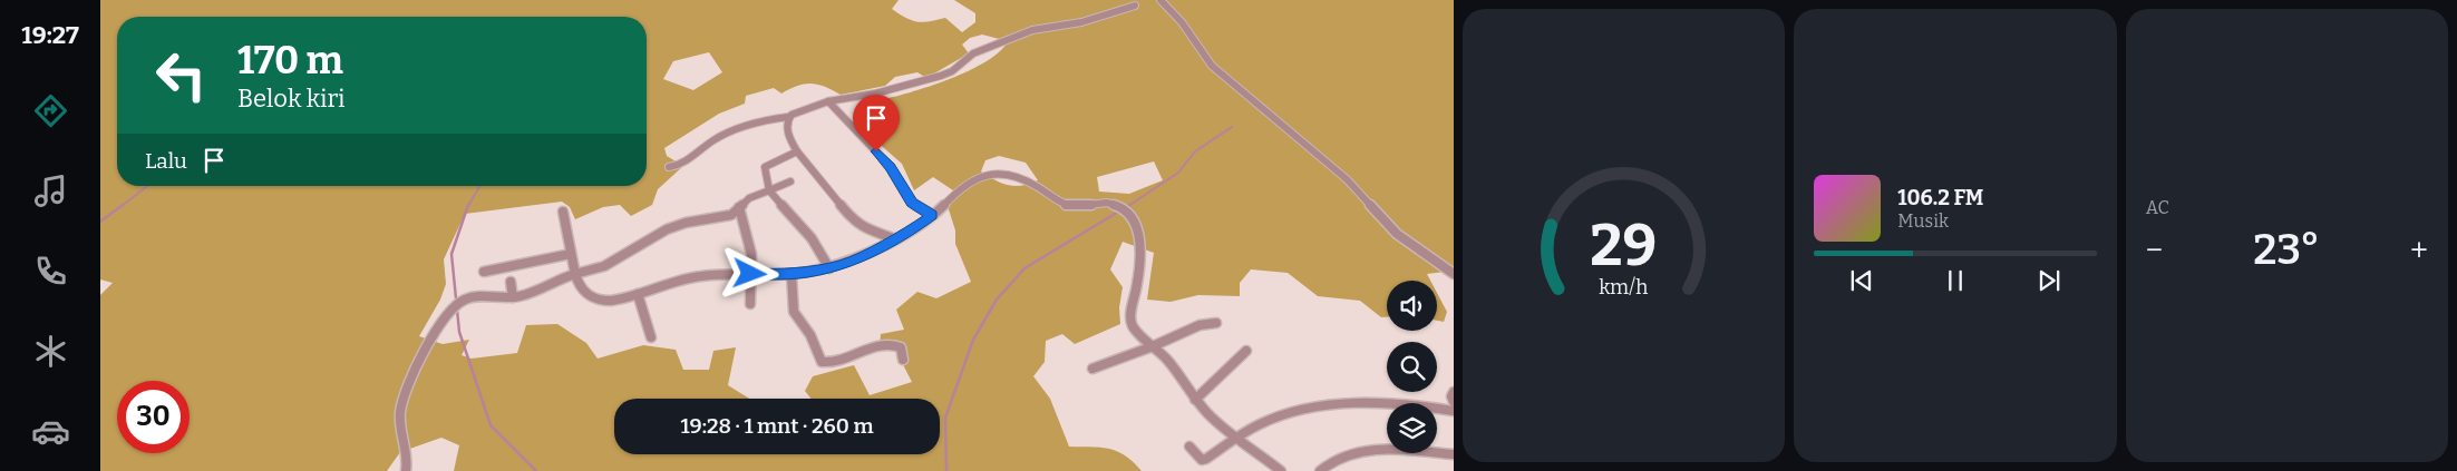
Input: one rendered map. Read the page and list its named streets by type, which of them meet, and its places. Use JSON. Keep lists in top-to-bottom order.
{
  "page": {
    "tabs": "19:27",
    "tile": "AC",
    "turn": ["170 m", "Belok kiri"],
    "then": "Lalu",
    "song": ["106.2 FM", "Musik"],
    "heat": ["−", "23°", "+"],
    "limit": "30",
    "trip": "19:28 · 1 mnt · 260 m",
    "gauge": ["29", "km/h"]
  }
}
